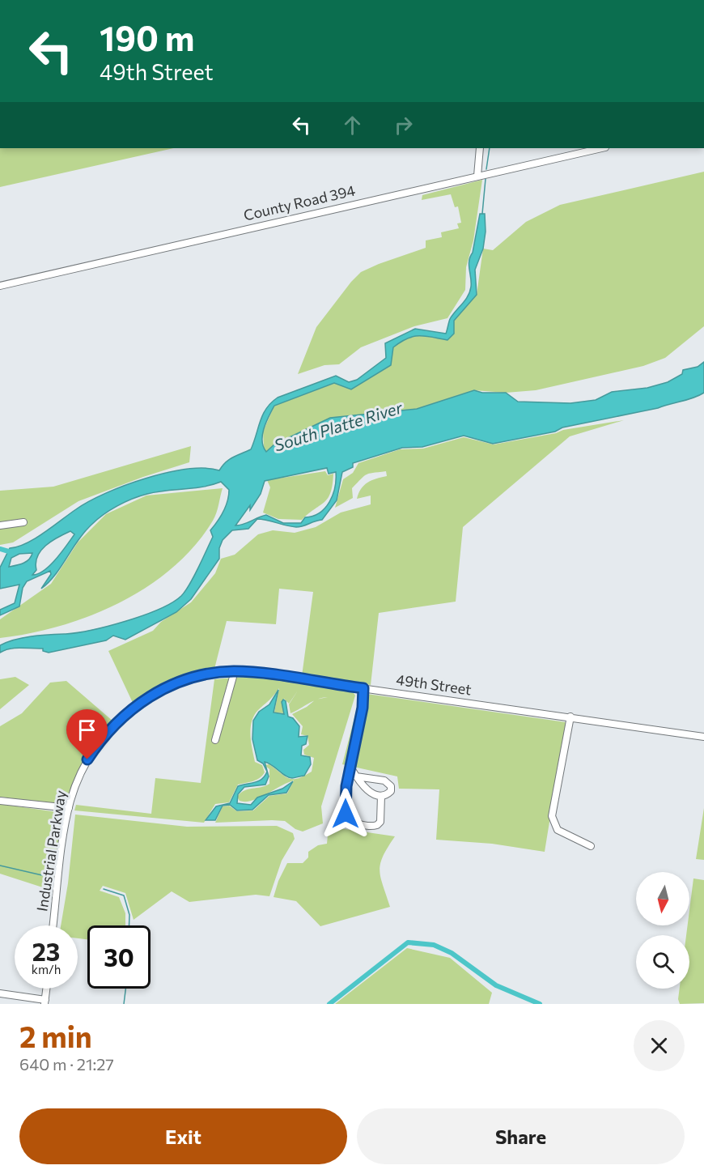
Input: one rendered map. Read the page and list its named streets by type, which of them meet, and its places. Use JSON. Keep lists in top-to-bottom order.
{
  "streets": {
    "street": ["County Road 394", "49th Street", "Industrial Parkway"]
  },
  "crossings": [
    ["49th Street", "Industrial Parkway"]
  ],
  "water": ["South Platte River"],
  "north": "bottom",
  "page": {
    "turn": ["190 m", "49th Street"],
    "speed": "23 km/h",
    "limit": "30",
    "heading": ["2 min", "640 m · 21:27"],
    "buttons": ["Exit", "Share"]
  }
}
